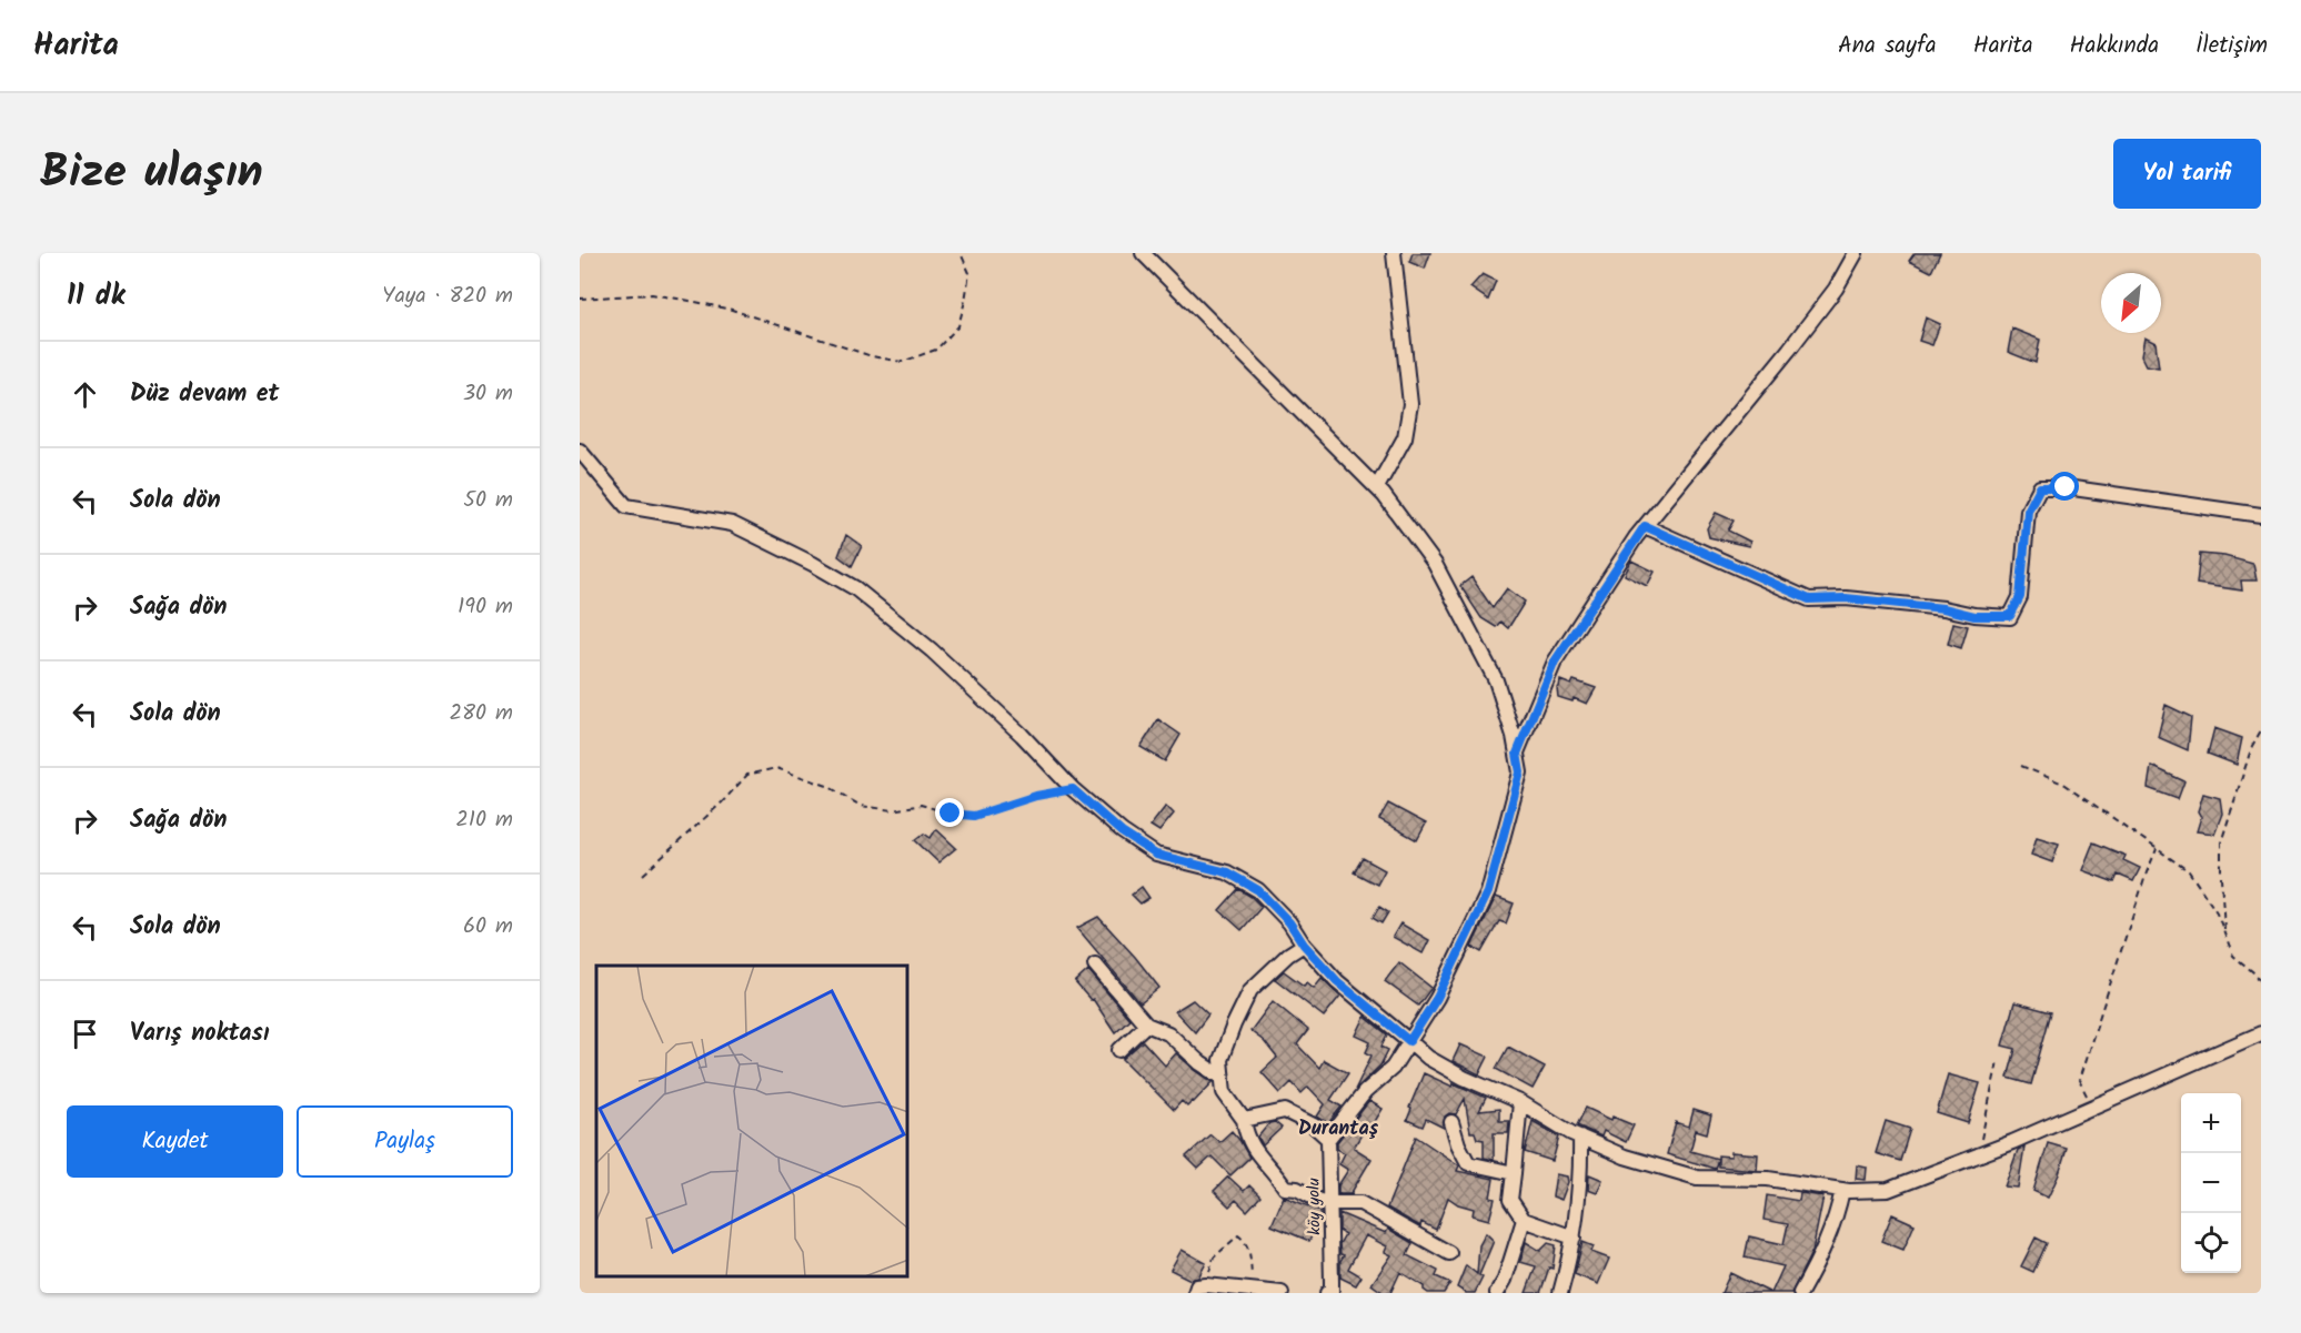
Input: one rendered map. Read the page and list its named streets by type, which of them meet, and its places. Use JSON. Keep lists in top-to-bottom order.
{
  "streets": {
    "street": ["köy yolu"]
  },
  "districts": ["Durantaş"],
  "north": "bottom left",
  "page": {
    "header": "Harita",
    "nav": [
      "Ana sayfa",
      "Harita",
      "Hakkında",
      "İletişim"
    ],
    "title": "Bize ulaşın",
    "buttons": [
      "Yol tarifi",
      ["Kaydet", "Paylaş"]
    ],
    "heading": ["11 dk", "Yaya · 820 m"],
    "list": [
      ["Düz devam et", "30 m"],
      ["Sola dön", "50 m"],
      ["Sağa dön", "190 m"],
      ["Sola dön", "280 m"],
      ["Sağa dön", "210 m"],
      ["Sola dön", "60 m"],
      "Varış noktası"
    ],
    "map_buttons": ["+", "−"]
  }
}
